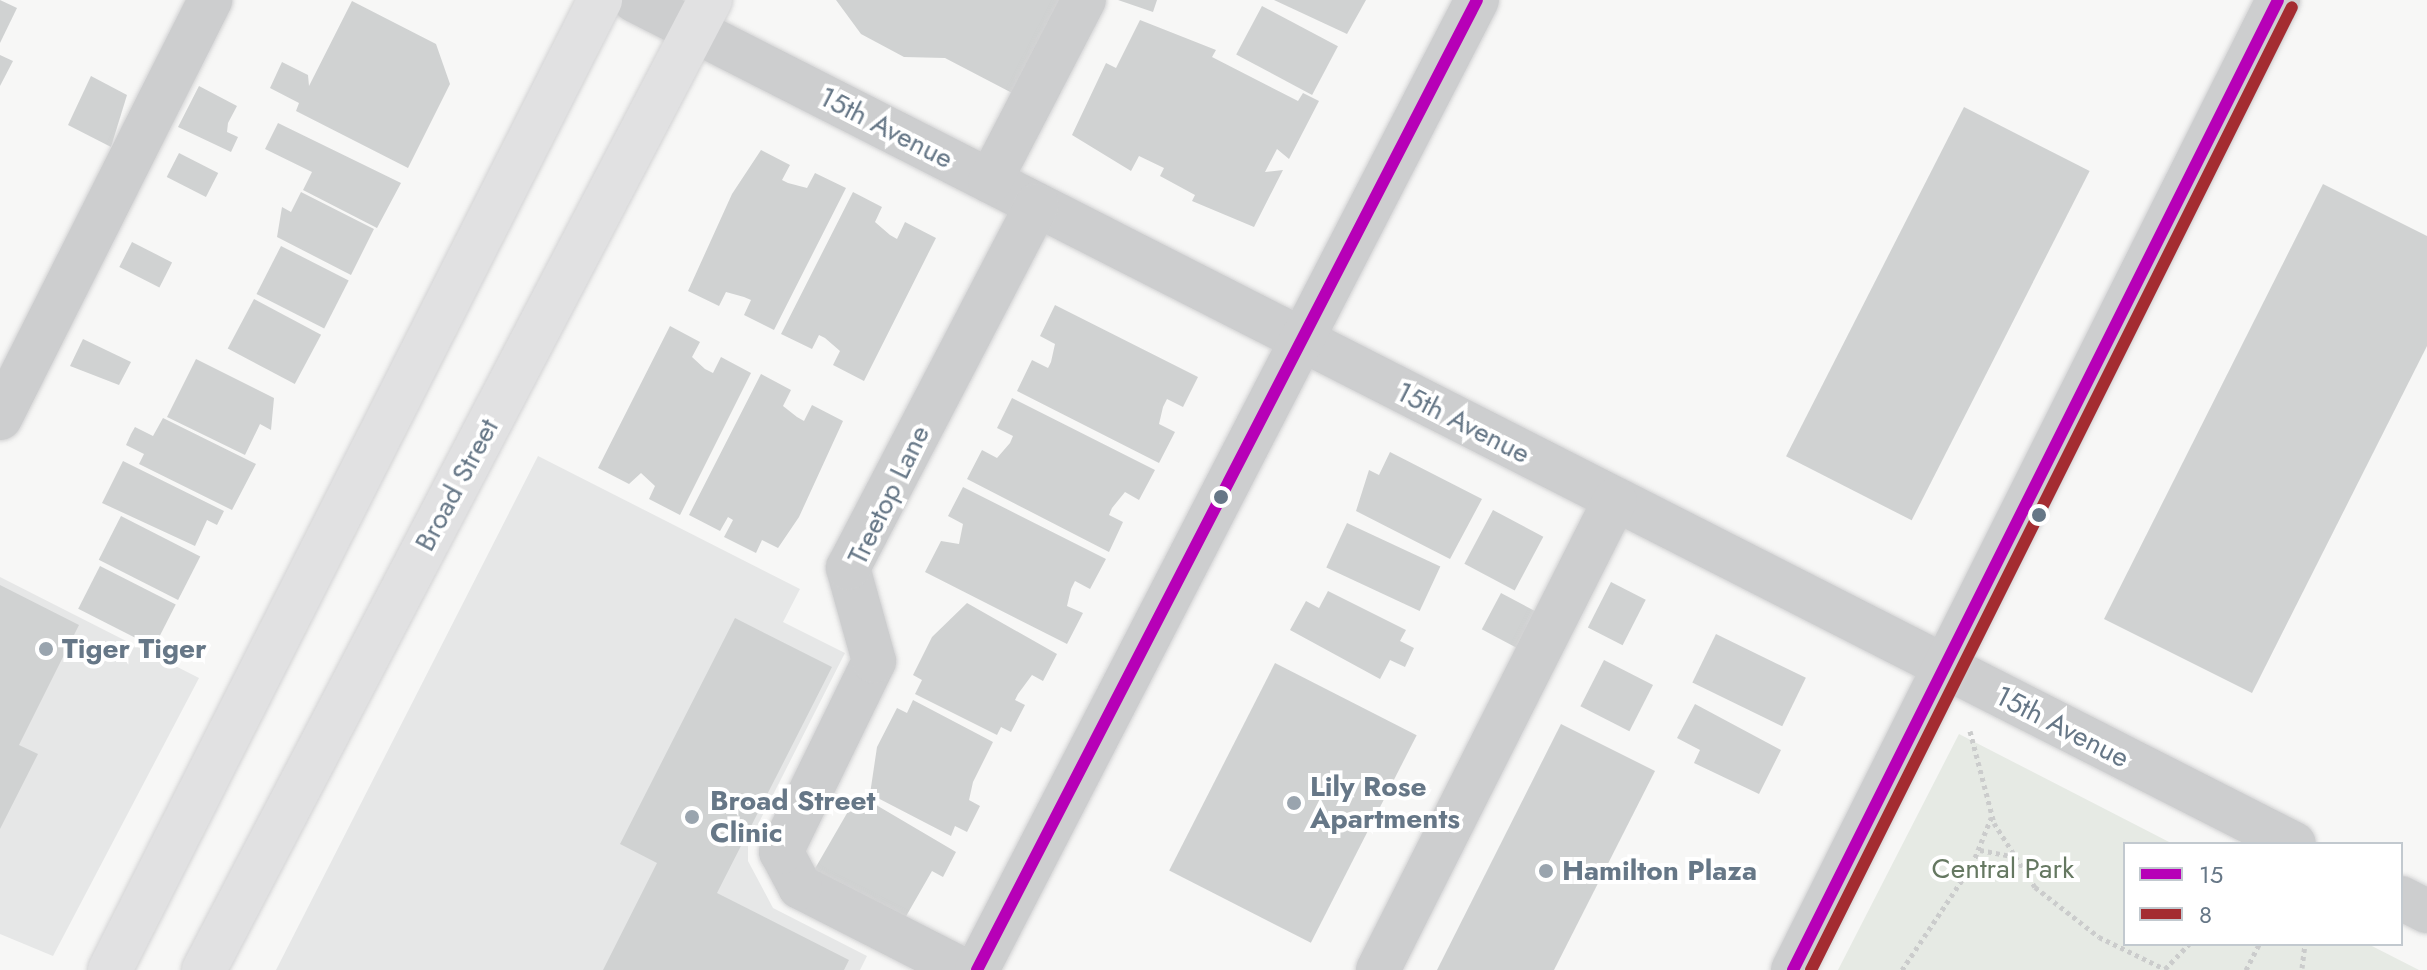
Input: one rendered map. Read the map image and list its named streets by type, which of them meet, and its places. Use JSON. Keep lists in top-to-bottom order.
{
  "streets": {
    "main road": ["Broad Street"],
    "street": ["15th Avenue", "Treetop Lane"]
  },
  "crossings": [
    ["15th Avenue", "Broad Street"],
    ["15th Avenue", "Treetop Lane"]
  ],
  "parks": ["Central Park"],
  "places": [
    "Tiger Tiger",
    "Lily Rose Apartments",
    "Broad Street Clinic",
    "Hamilton Plaza"
  ],
  "lines": ["transit line 15", "transit line 8"],
  "legend": ["15", "8"]
}
